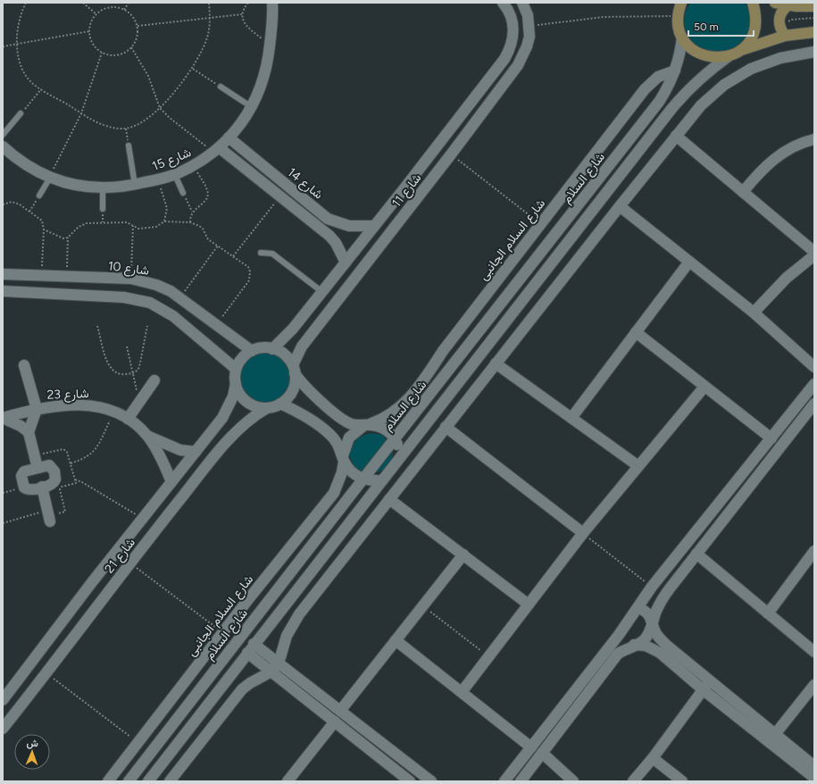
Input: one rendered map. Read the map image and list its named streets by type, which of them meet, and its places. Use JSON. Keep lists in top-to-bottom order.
{
  "streets": {
    "street": [
      "شارع 15",
      "شارع السلام",
      "شارع 14",
      "شارع 11",
      "شارع السلام الجانبى",
      "شارع 10",
      "شارع 23",
      "شارع 21"
    ]
  },
  "crossings": [
    ["شارع 15", "شارع 14"],
    ["شارع السلام", "شارع السلام الجانبى"],
    ["شارع 14", "شارع 11"],
    ["شارع 11", "شارع 10"],
    ["شارع 11", "شارع 21"],
    ["شارع 10", "شارع 21"],
    ["شارع 23", "شارع 21"]
  ],
  "scale_bar": "50 m",
  "north": "top"
}
